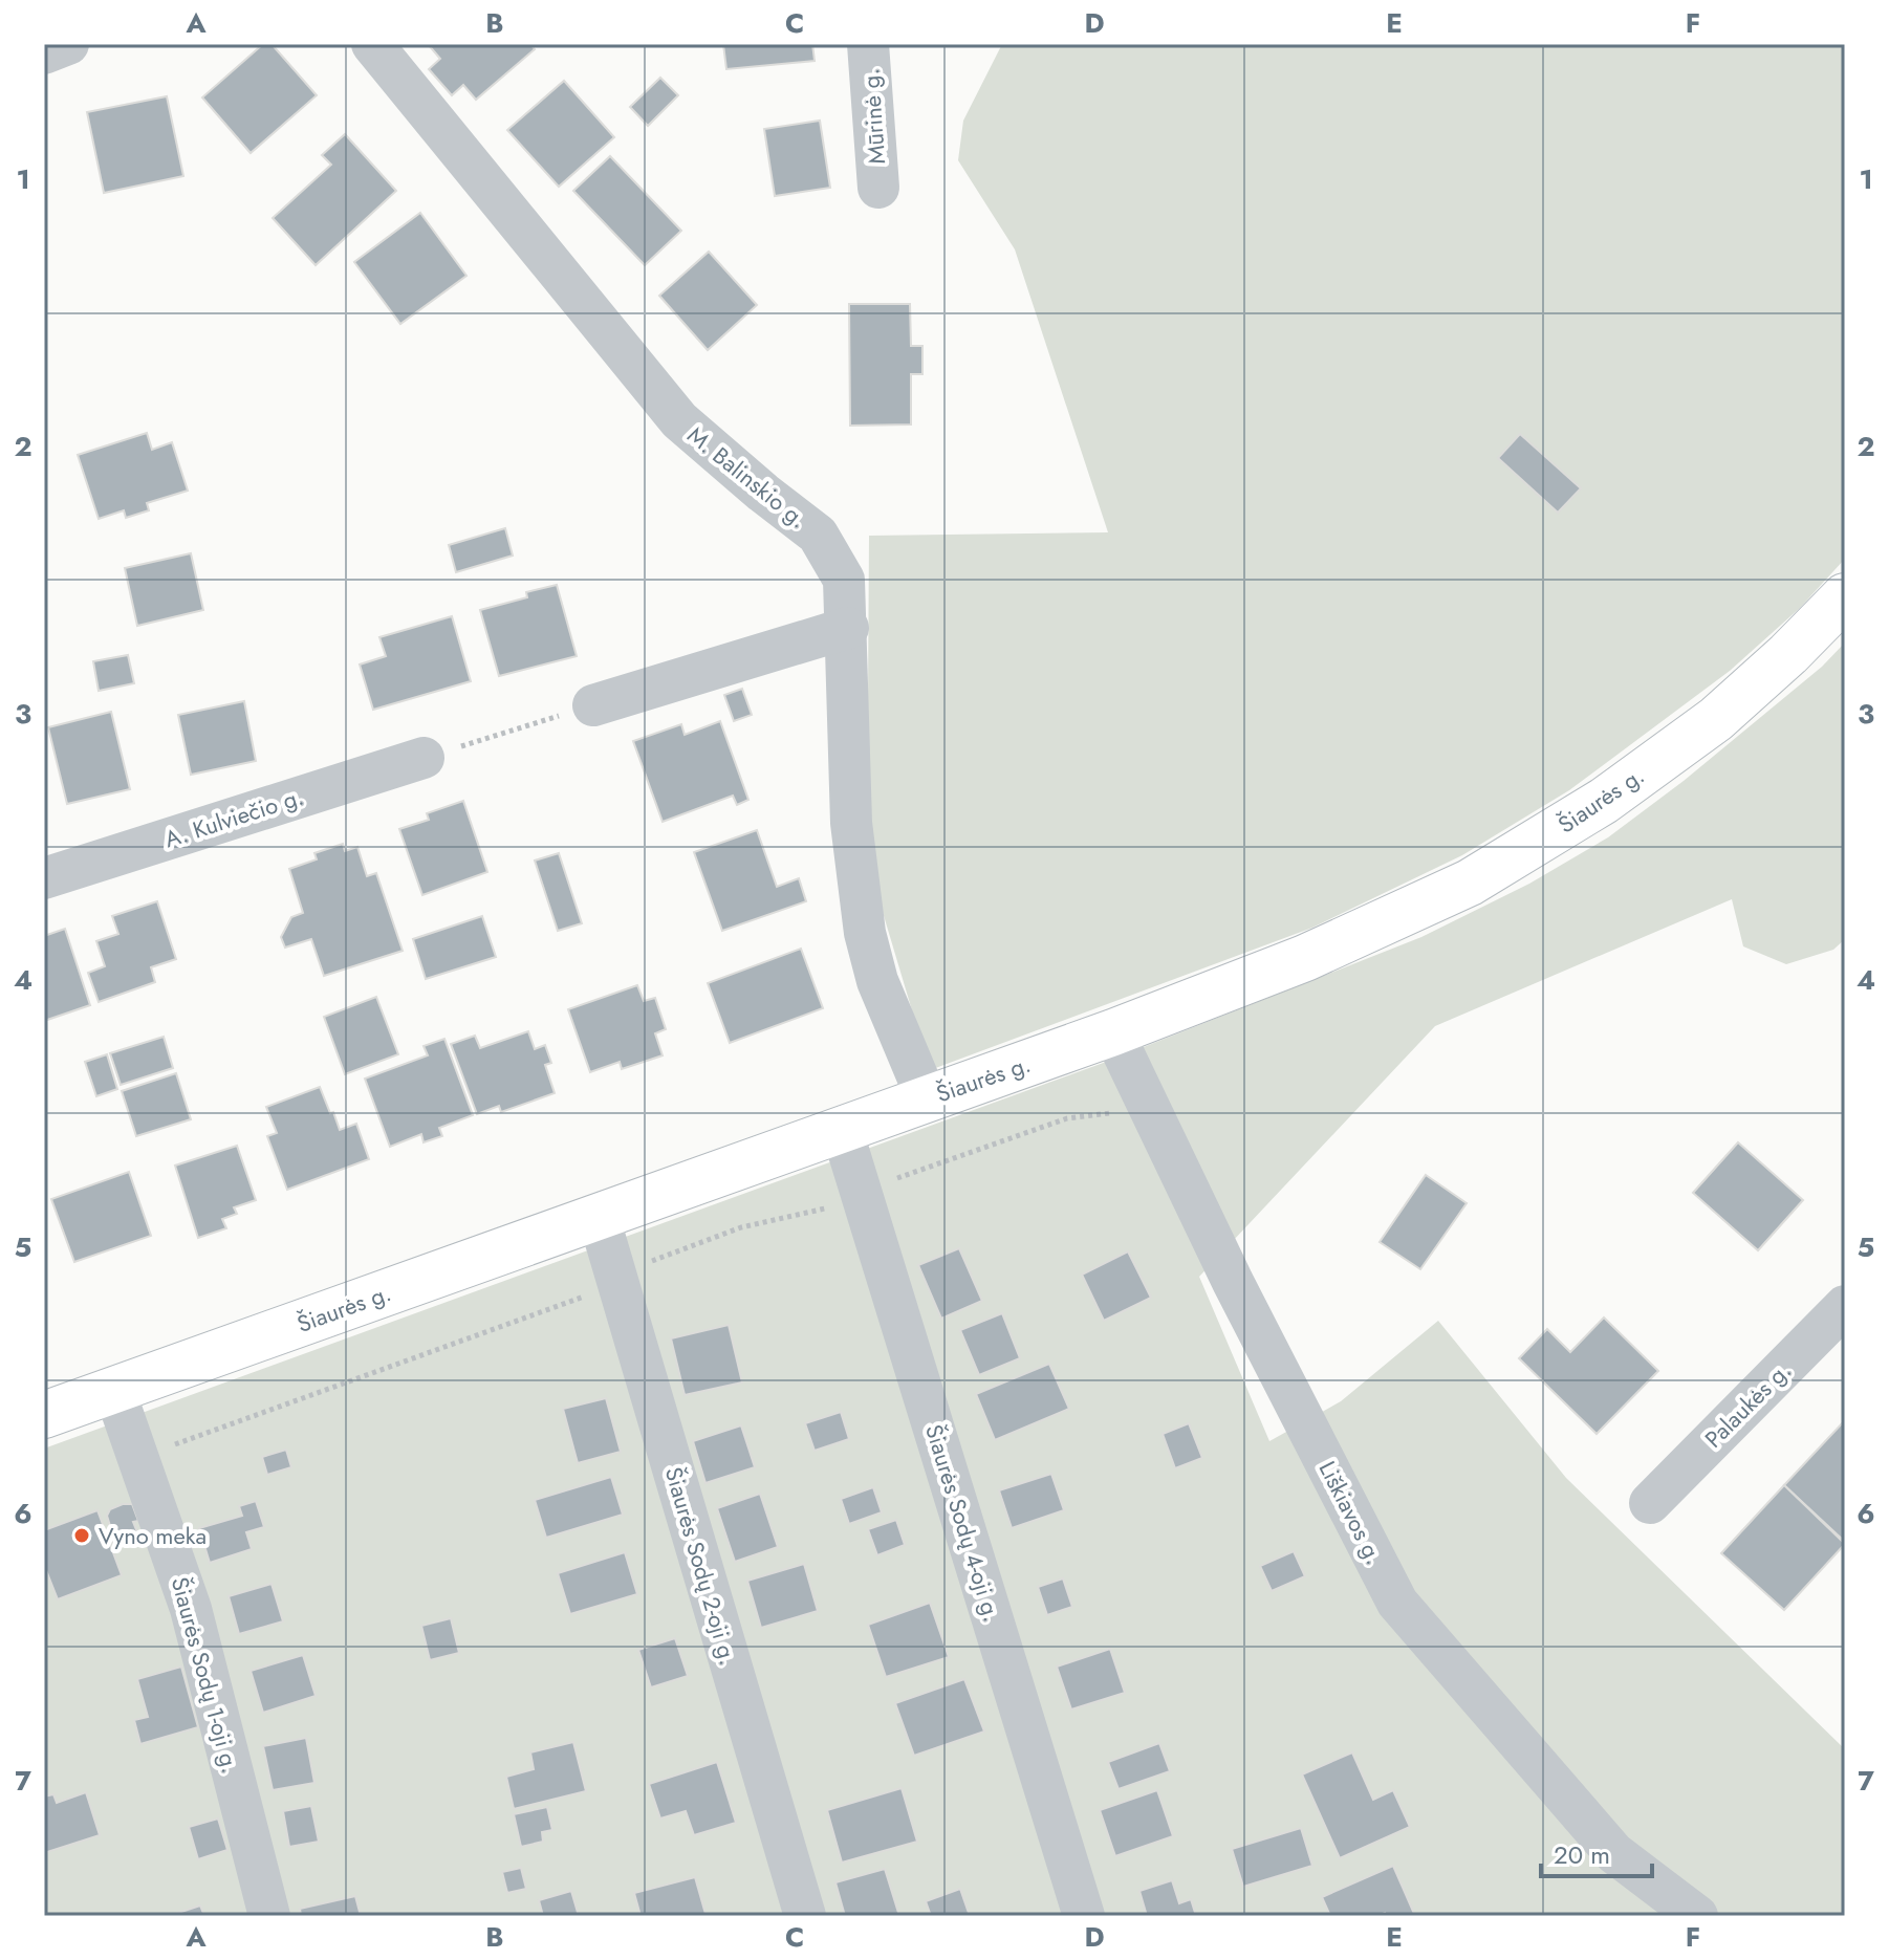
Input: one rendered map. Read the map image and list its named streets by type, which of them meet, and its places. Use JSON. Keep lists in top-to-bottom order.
{
  "streets": {
    "main road": ["Šiaurės g."],
    "street": [
      "Mūrinė g.",
      "M. Balinskio g.",
      "A. Kulviečio g.",
      "Palaukės g.",
      "Liškiavos g.",
      "Šiaurės Sodų 4-oji g.",
      "Šiaurės Sodų 2-oji g.",
      "Šiaurės Sodų 1-oji g."
    ]
  },
  "crossings": [
    ["M. Balinskio g.", "Šiaurės g."],
    ["Šiaurės g.", "Liškiavos g."],
    ["Šiaurės g.", "Šiaurės Sodų 4-oji g."],
    ["Šiaurės g.", "Šiaurės Sodų 2-oji g."],
    ["Šiaurės g.", "Šiaurės Sodų 1-oji g."]
  ],
  "places": ["Vyno meka"],
  "scale_bar": "20 m",
  "grid": {
    "columns": [
      "A",
      "B",
      "C",
      "D",
      "E",
      "F"
    ],
    "rows": [
      "1",
      "2",
      "3",
      "4",
      "5",
      "6",
      "7"
    ]
  }
}
